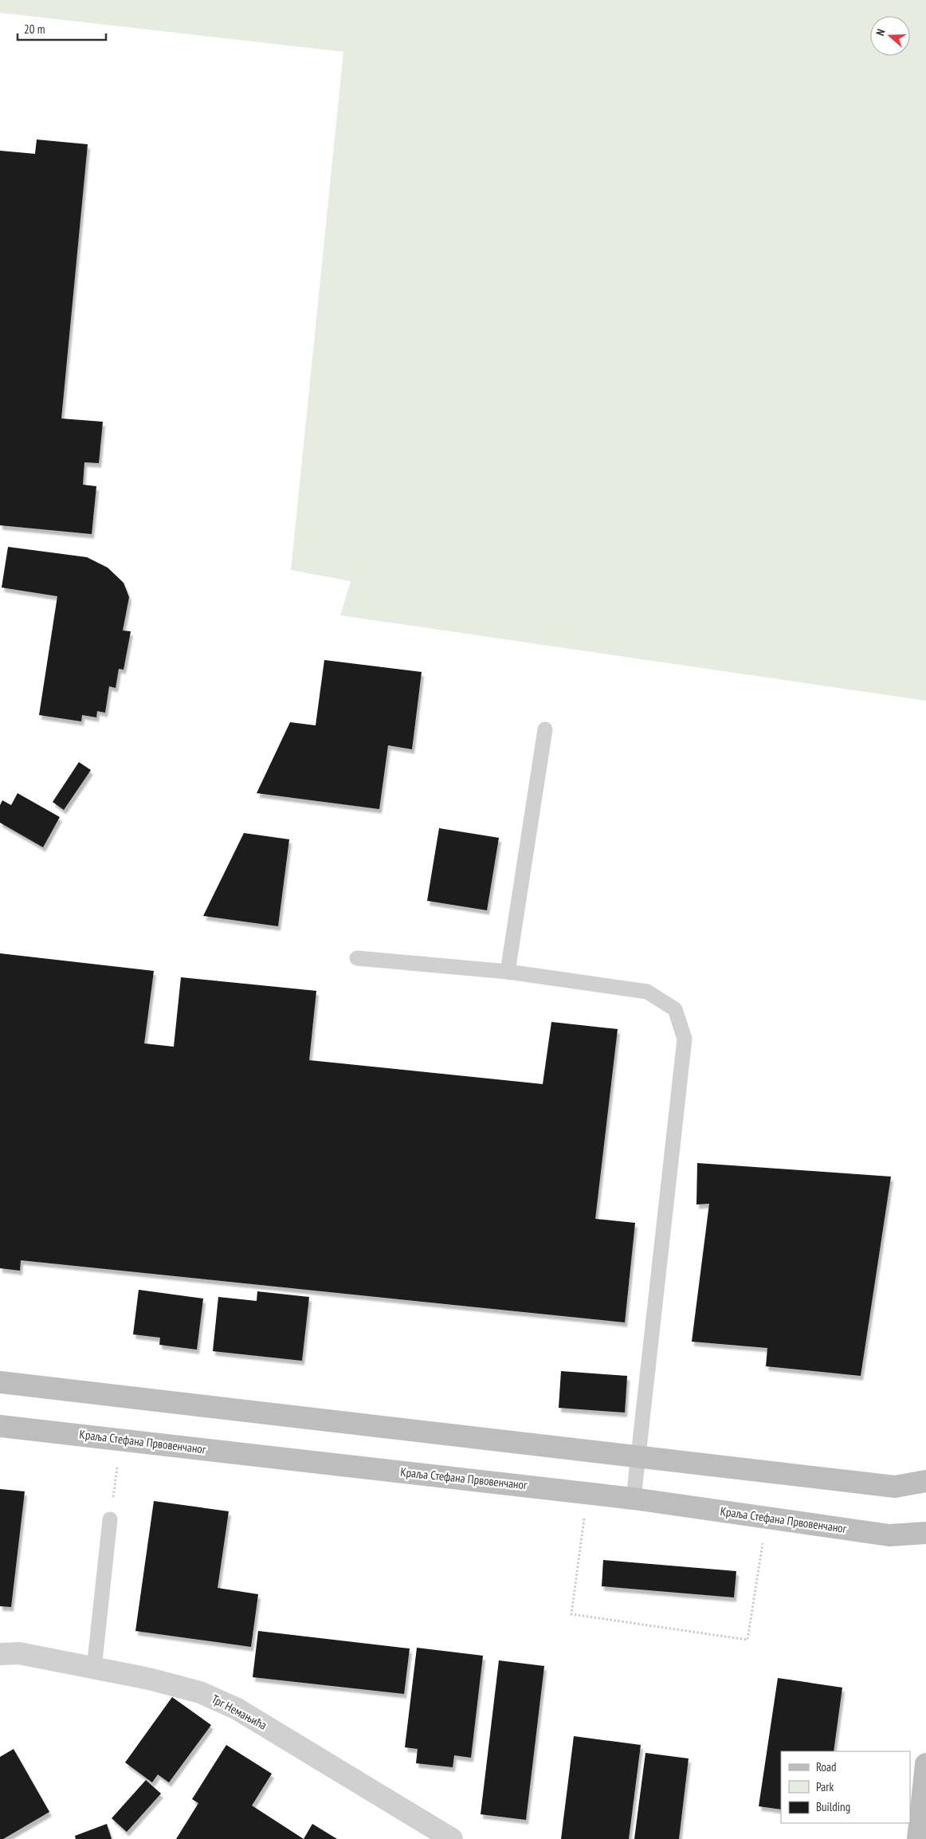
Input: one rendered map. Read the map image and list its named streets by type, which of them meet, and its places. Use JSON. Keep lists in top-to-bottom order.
{
  "streets": {
    "street": ["Краља Стефана Првовенчаног", "Трг Немањића"]
  },
  "legend": ["Road", "Park", "Building"],
  "scale_bar": "20 m",
  "north": "left"
}
